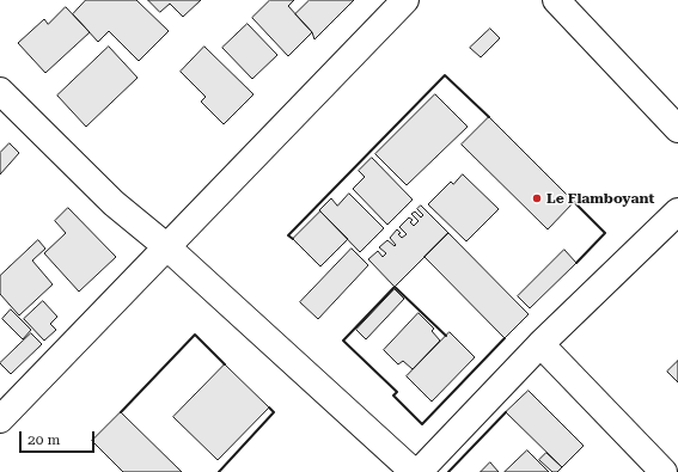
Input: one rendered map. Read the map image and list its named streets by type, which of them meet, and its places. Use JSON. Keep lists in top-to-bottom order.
{
  "places": ["Le Flamboyant"],
  "scale_bar": "20 m"
}
